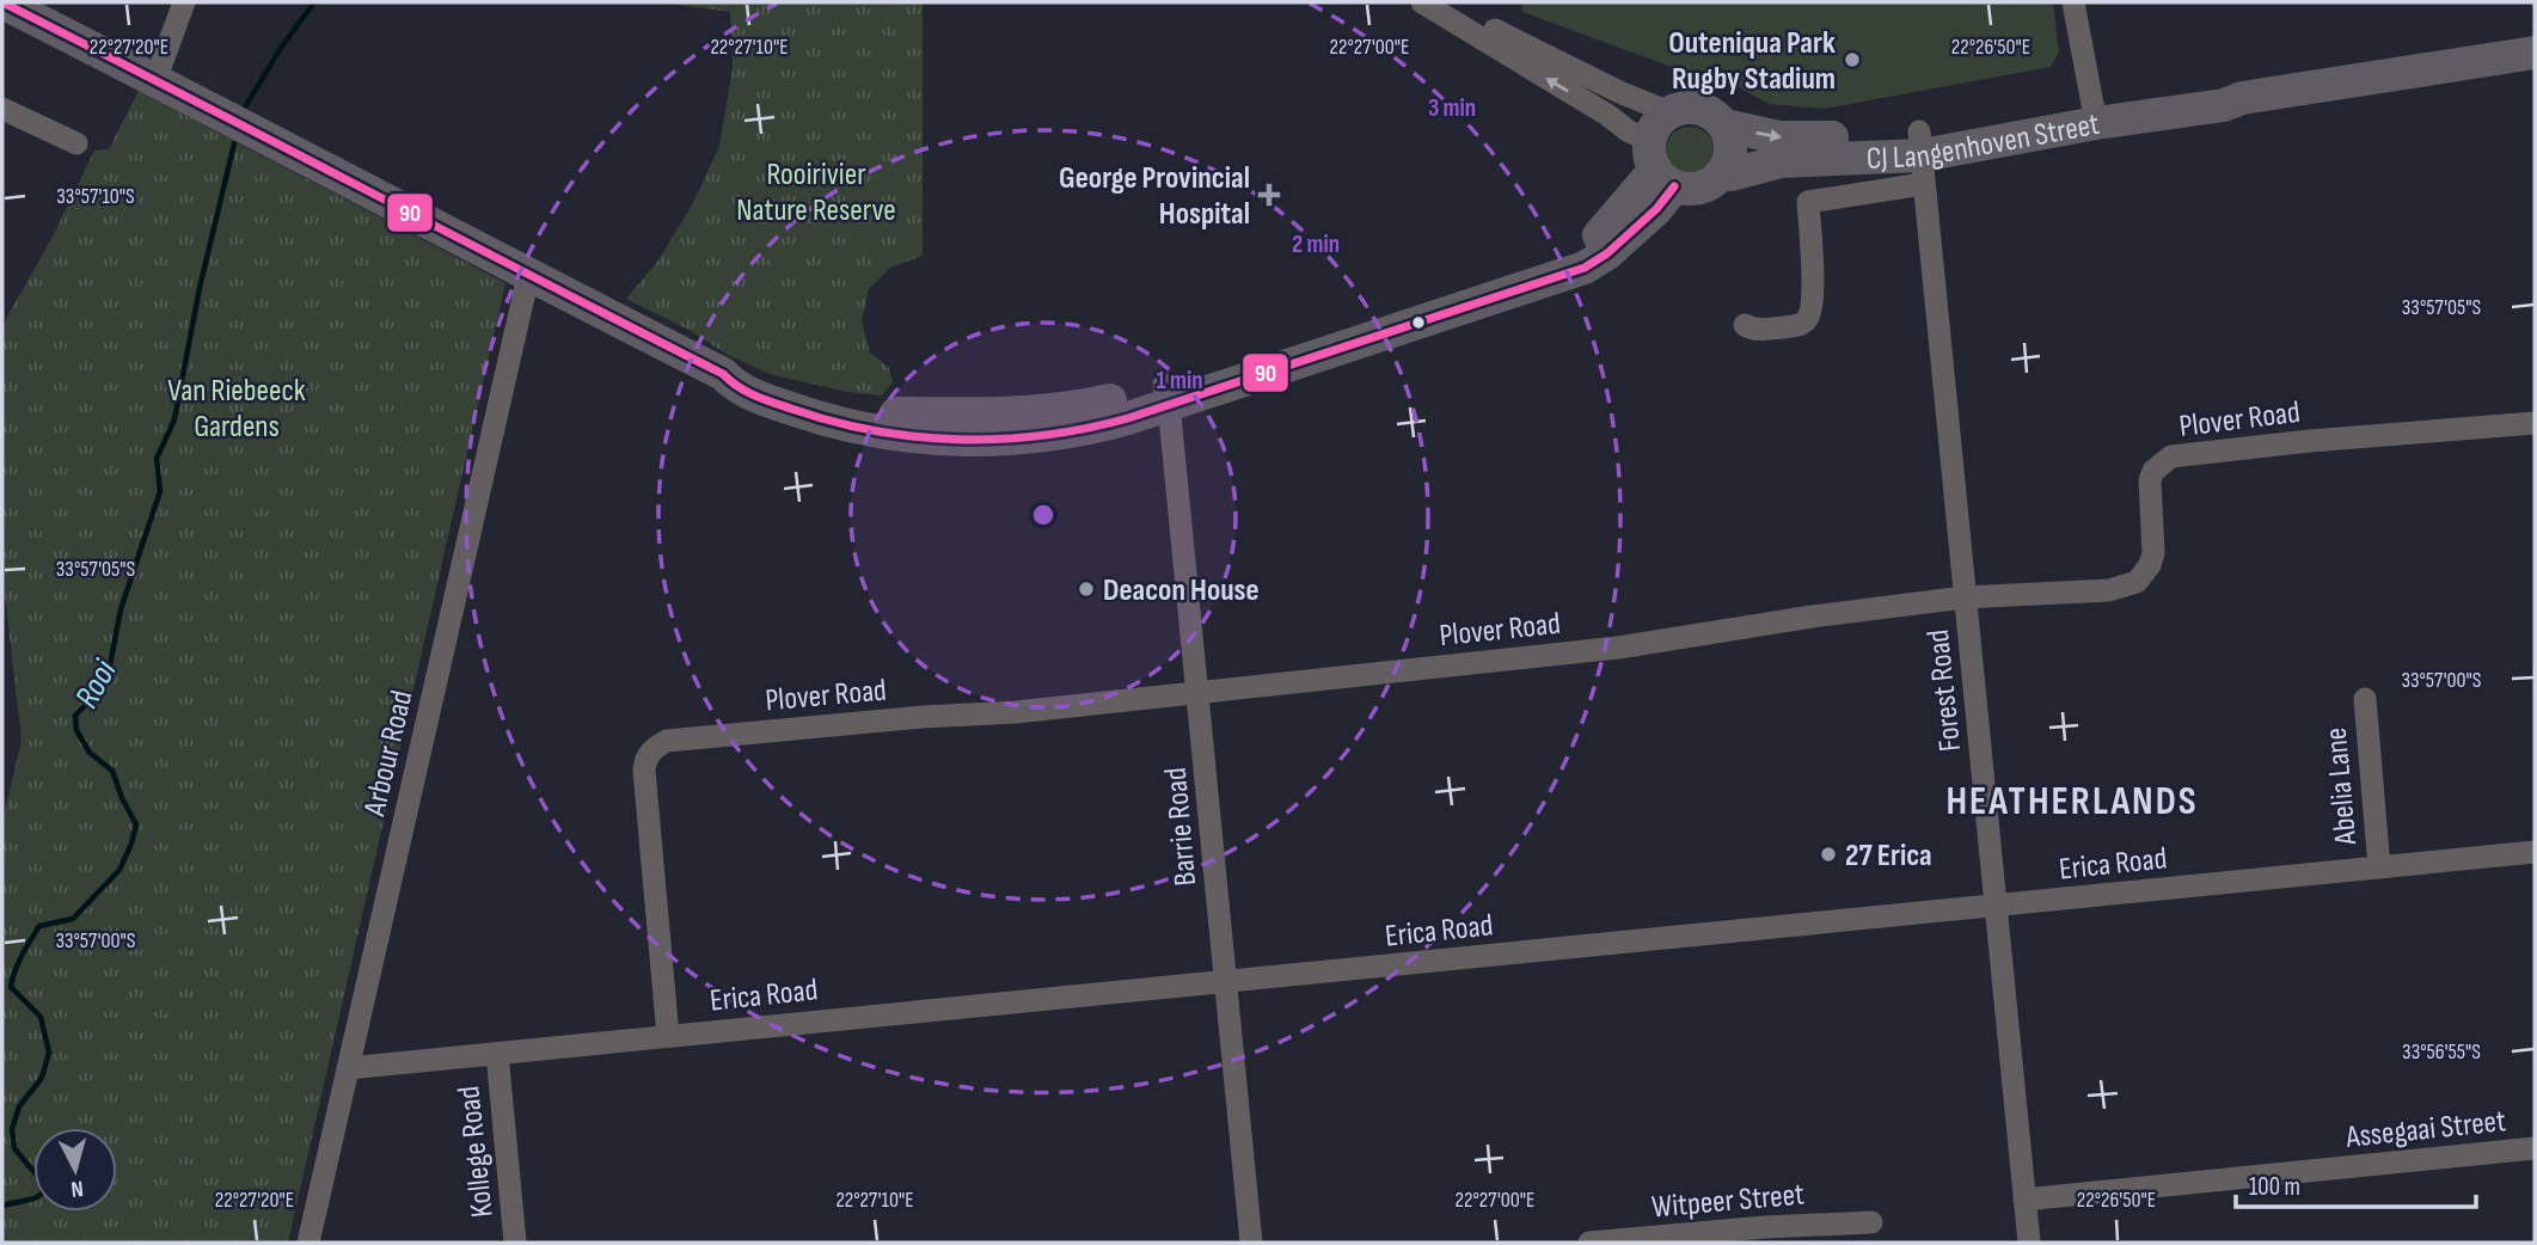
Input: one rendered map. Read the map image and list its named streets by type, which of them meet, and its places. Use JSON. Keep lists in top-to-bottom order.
{
  "streets": {
    "highway": ["CJ Langenhoven Street"],
    "street": [
      "Plover Road",
      "Forest Road",
      "Arbour Road",
      "Abelia Lane",
      "Barrie Road",
      "Erica Road",
      "Assegaai Street",
      "Kollege Road",
      "Witpeer Street"
    ]
  },
  "crossings": [
    ["CJ Langenhoven Street", "Forest Road"],
    ["Plover Road", "Forest Road"],
    ["Plover Road", "Barrie Road"],
    ["Plover Road", "Erica Road"],
    ["Forest Road", "Erica Road"],
    ["Forest Road", "Assegaai Street"],
    ["Arbour Road", "Erica Road"],
    ["Abelia Lane", "Erica Road"],
    ["Barrie Road", "Erica Road"],
    ["Erica Road", "Kollege Road"]
  ],
  "districts": ["HEATHERLANDS"],
  "water": ["Rooi"],
  "parks": ["Rooirivier Nature Reserve", "Van Riebeeck Gardens"],
  "places": {
    "other": ["Outeniqua Park Rugby Stadium", "Deacon House", "27 Erica"],
    "health": ["George Provincial Hospital"]
  },
  "lines": ["transit line 90"],
  "scale_bar": "100 m",
  "north": "bottom",
  "coordinates": [
    "22°27'20\"E",
    "22°27'10\"E",
    "22°27'00\"E",
    "22°26'50\"E",
    "33°57'10\"S",
    "33°57'05\"S",
    "33°57'00\"S",
    "33°56'55\"S"
  ],
  "rings": ["3 min", "2 min", "1 min"]
}
